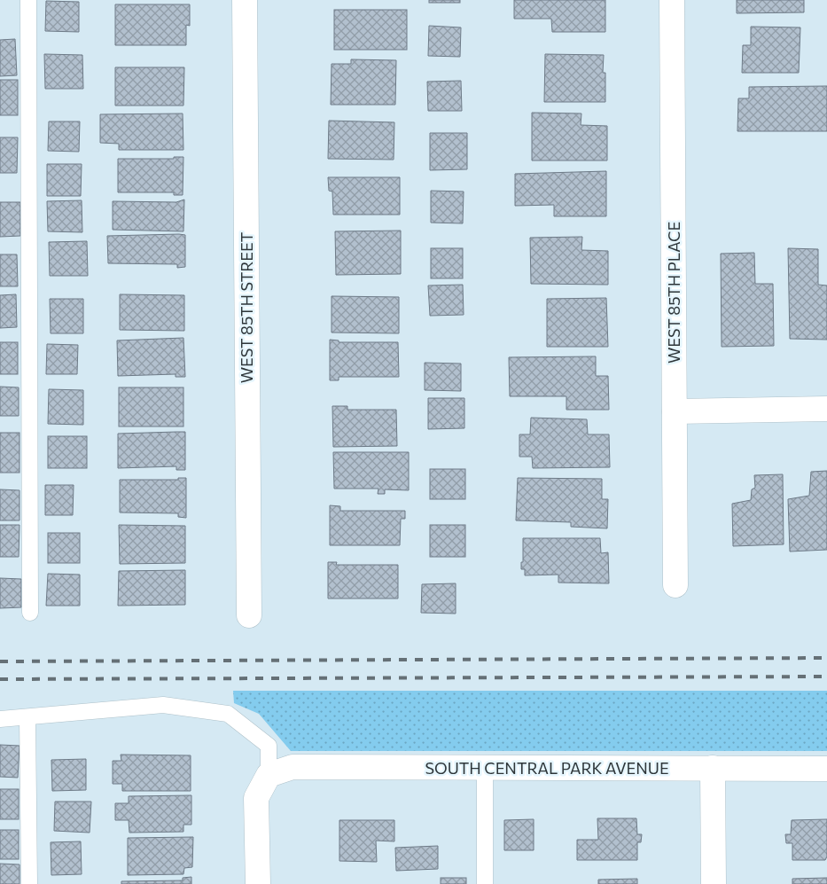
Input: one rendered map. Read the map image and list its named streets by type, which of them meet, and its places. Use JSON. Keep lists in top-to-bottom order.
{
  "streets": {
    "street": ["WEST 85TH PLACE", "WEST 85TH STREET", "SOUTH CENTRAL PARK AVENUE"]
  }
}
